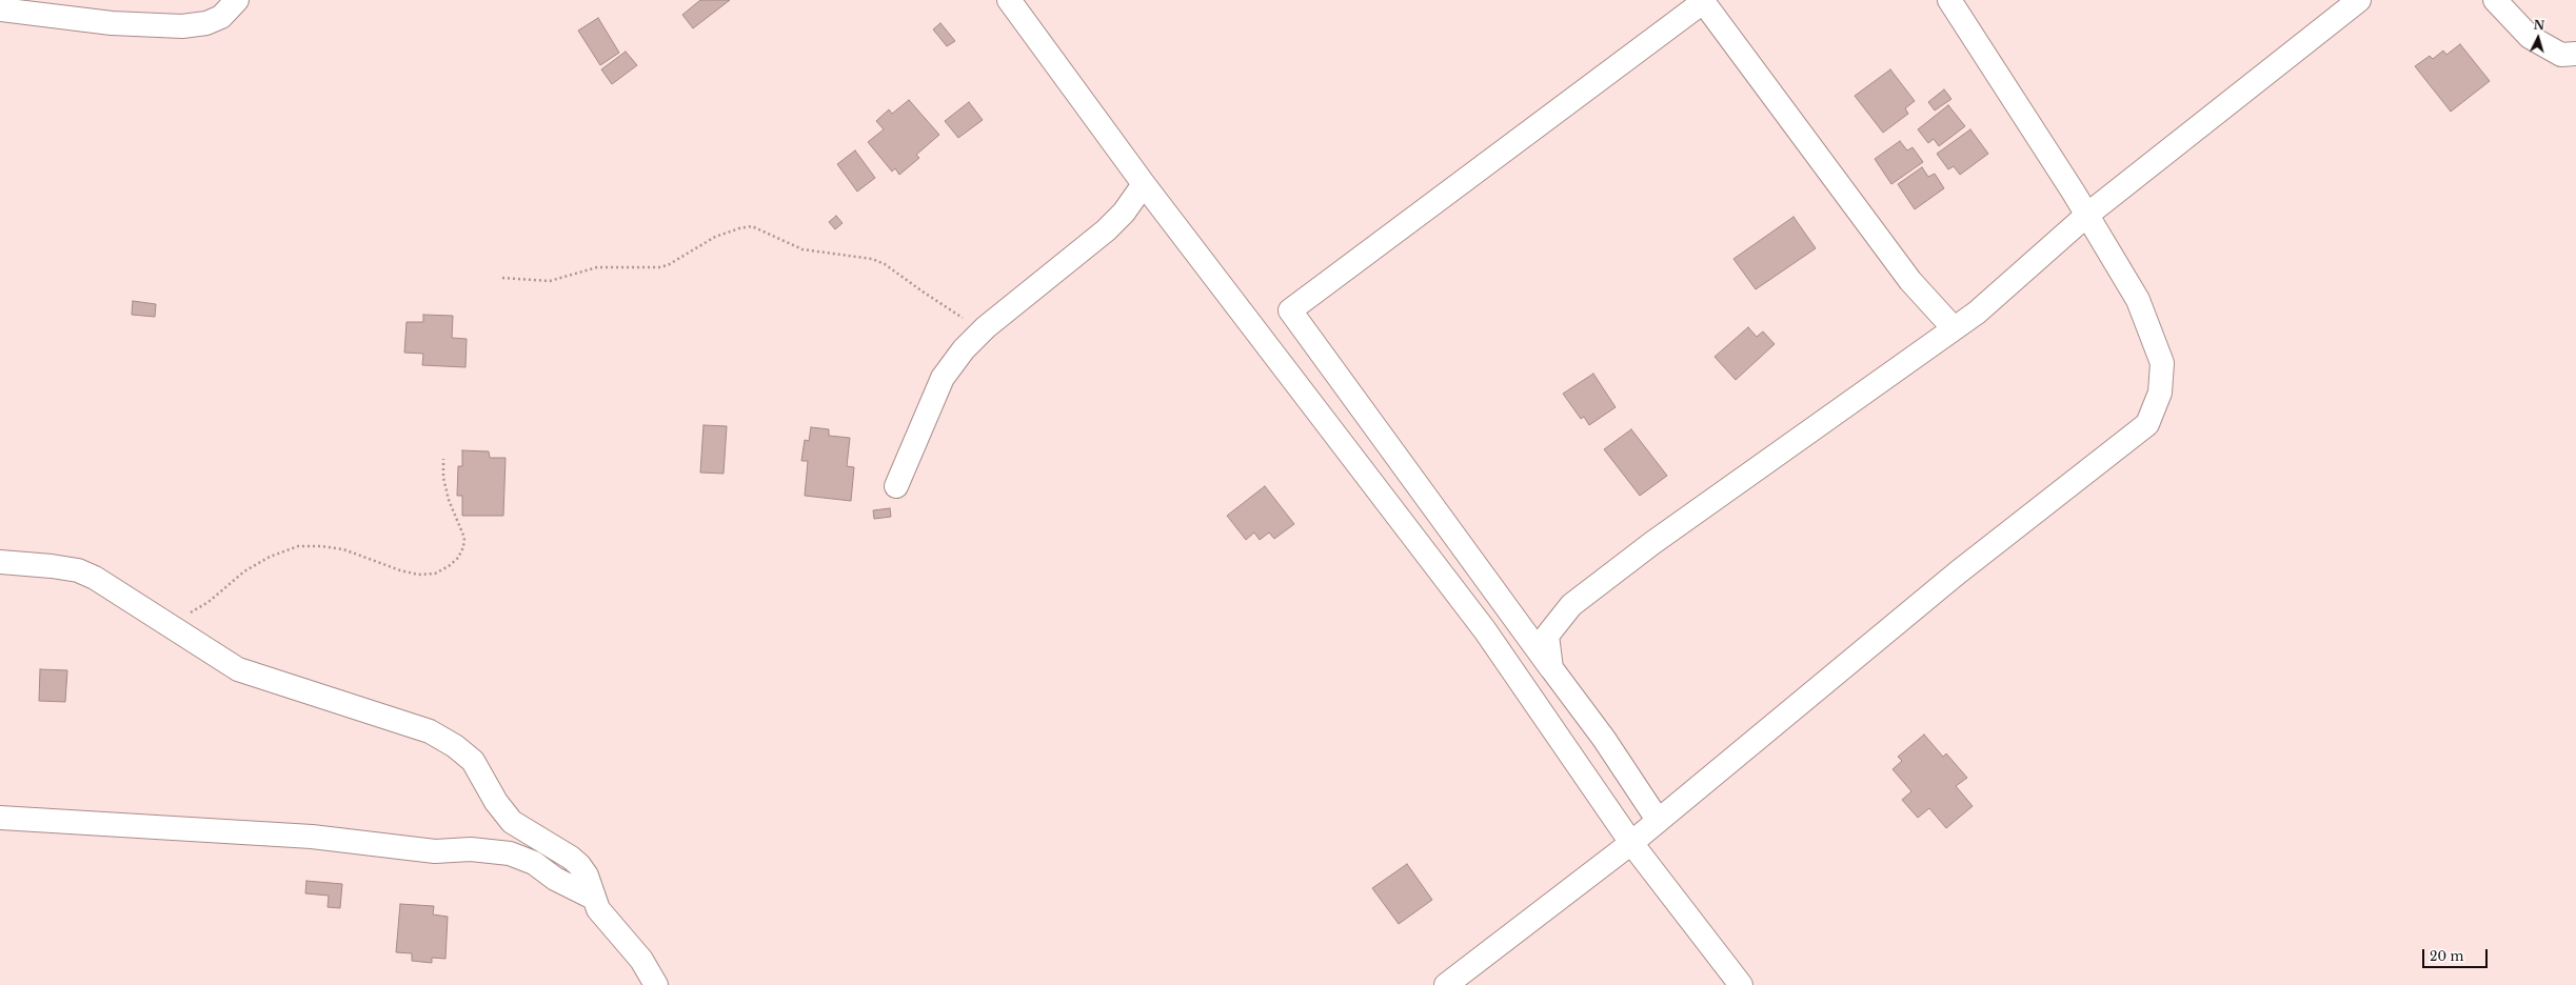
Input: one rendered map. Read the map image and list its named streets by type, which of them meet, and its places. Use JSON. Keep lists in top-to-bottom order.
{
  "scale_bar": "20 m",
  "north": "top"
}
